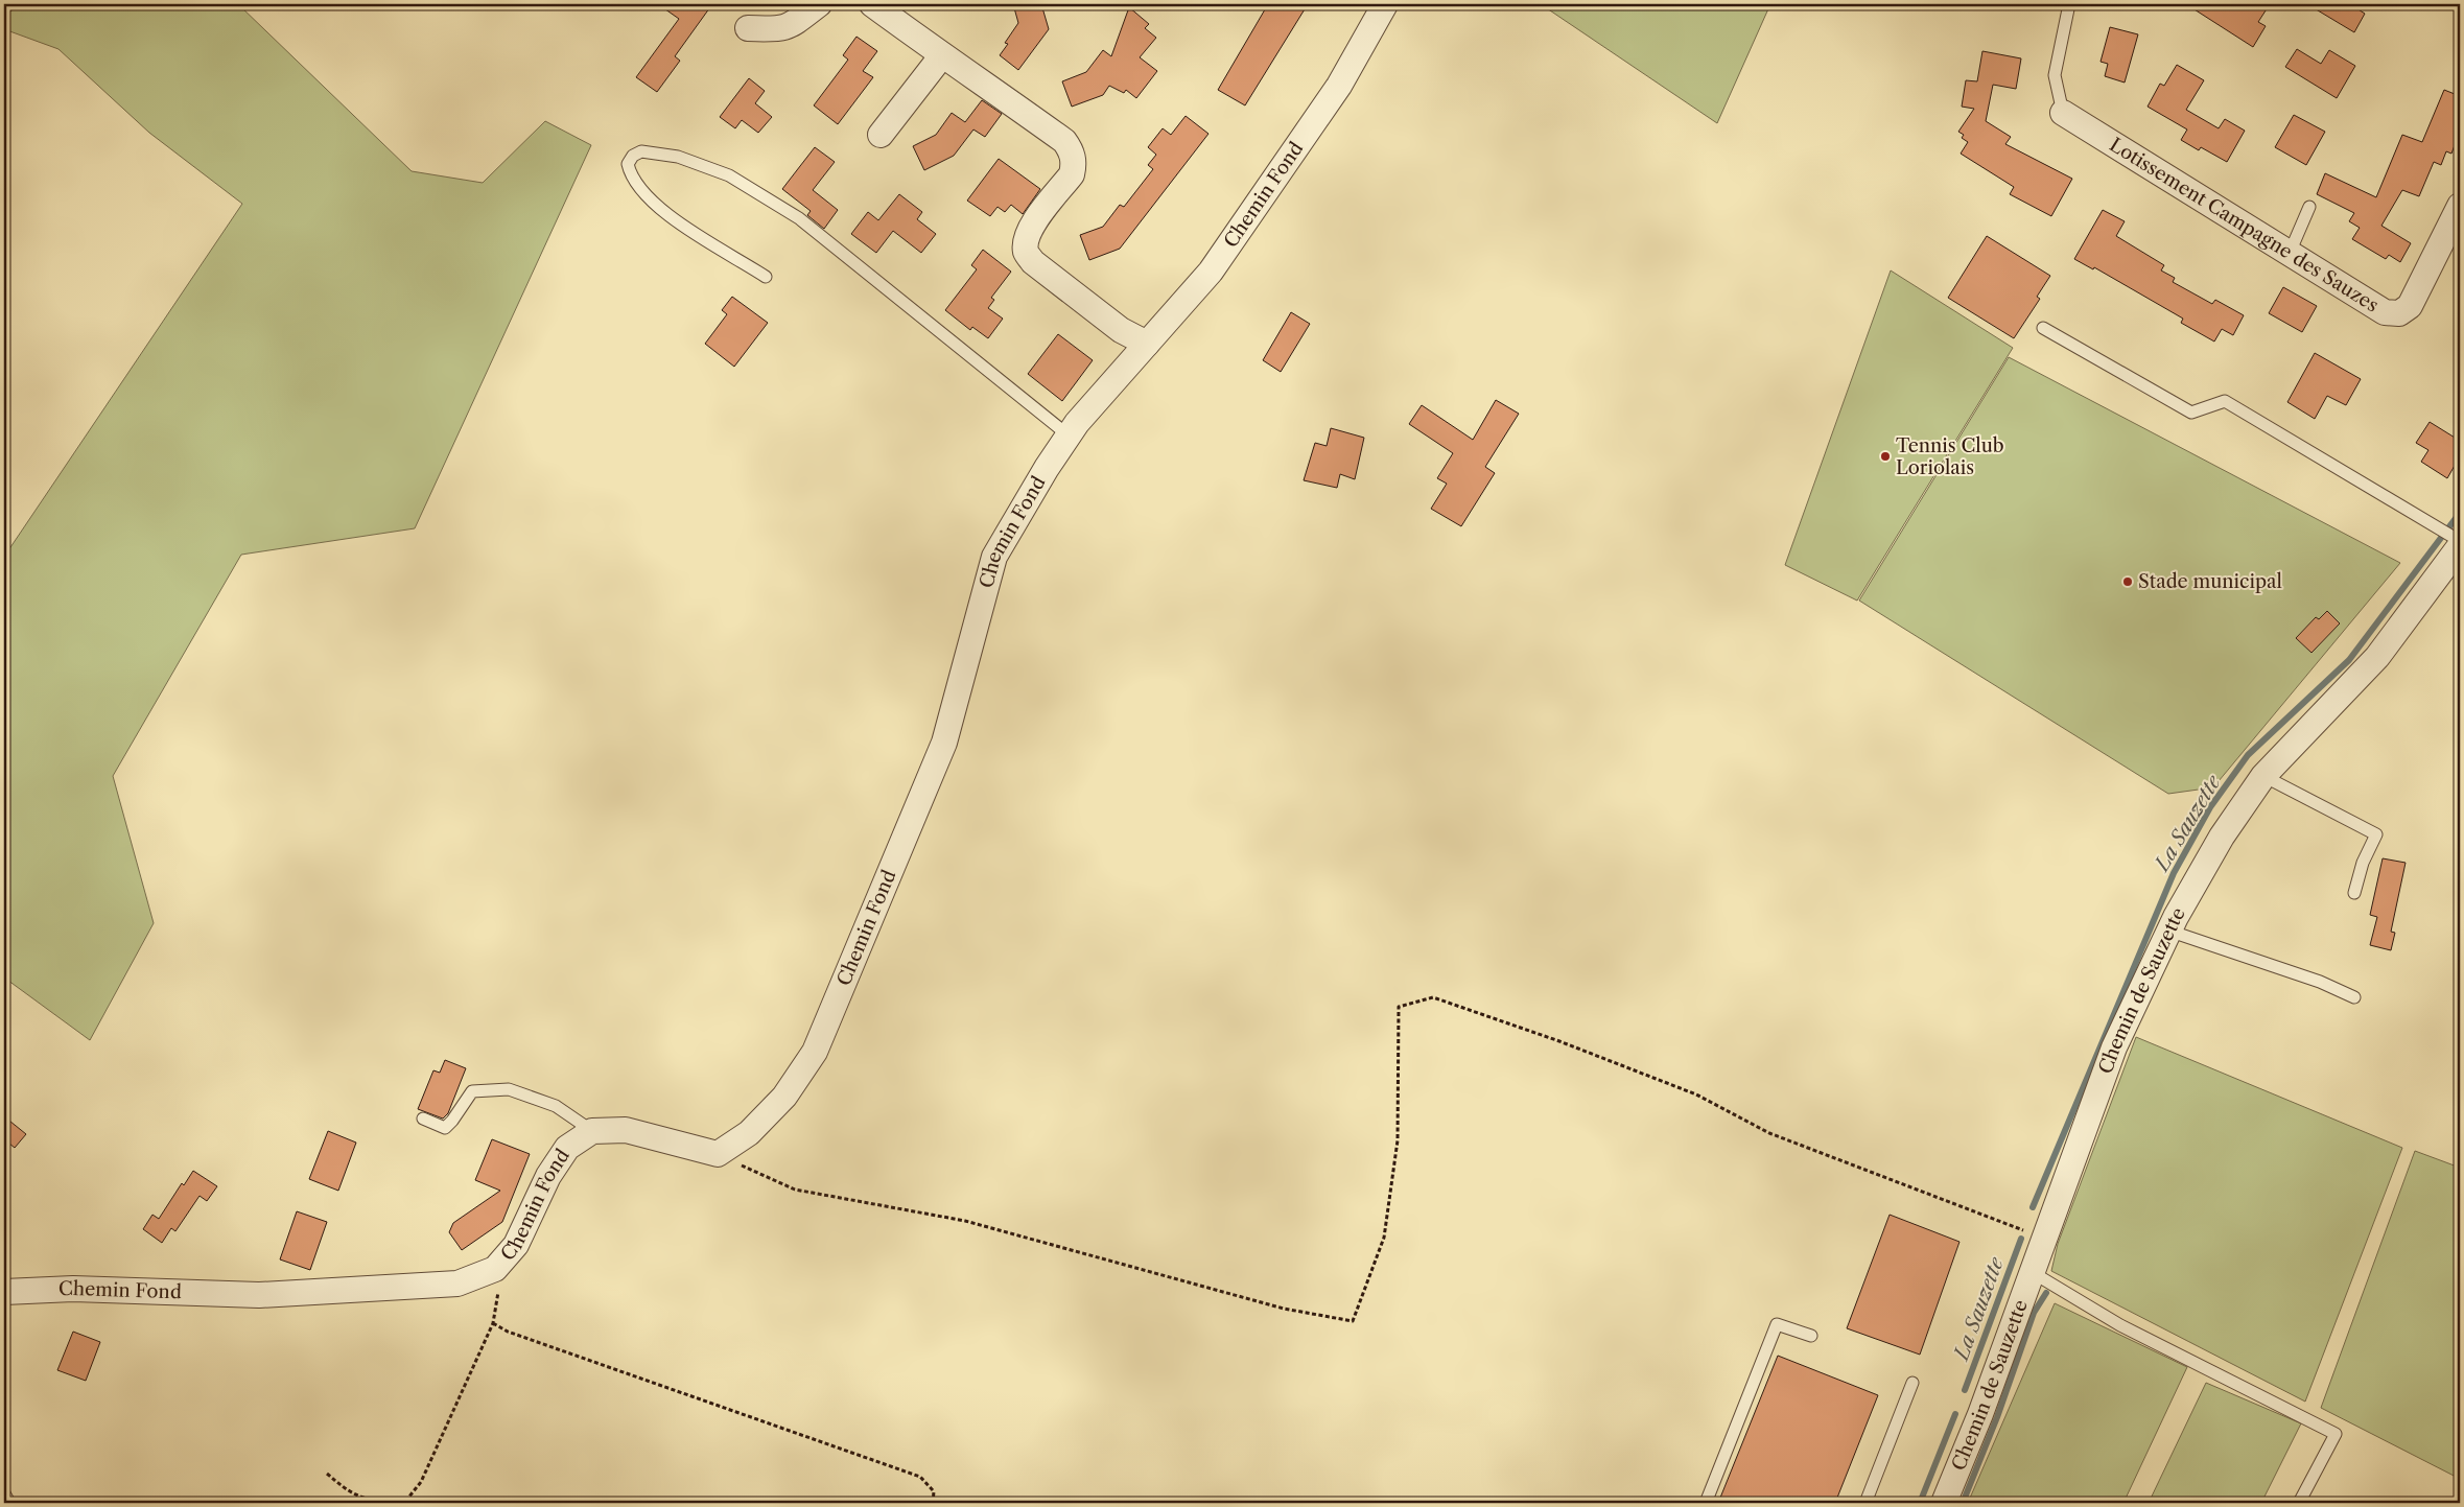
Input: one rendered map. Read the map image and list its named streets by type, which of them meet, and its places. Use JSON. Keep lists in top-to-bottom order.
{
  "streets": {
    "street": ["Chemin Fond", "Lotissement Campagne des Sauzes", "Chemin de Sauzette"]
  },
  "water": ["La Sauzette"],
  "places": ["Tennis Club Loriolais", "Stade municipal"]
}
